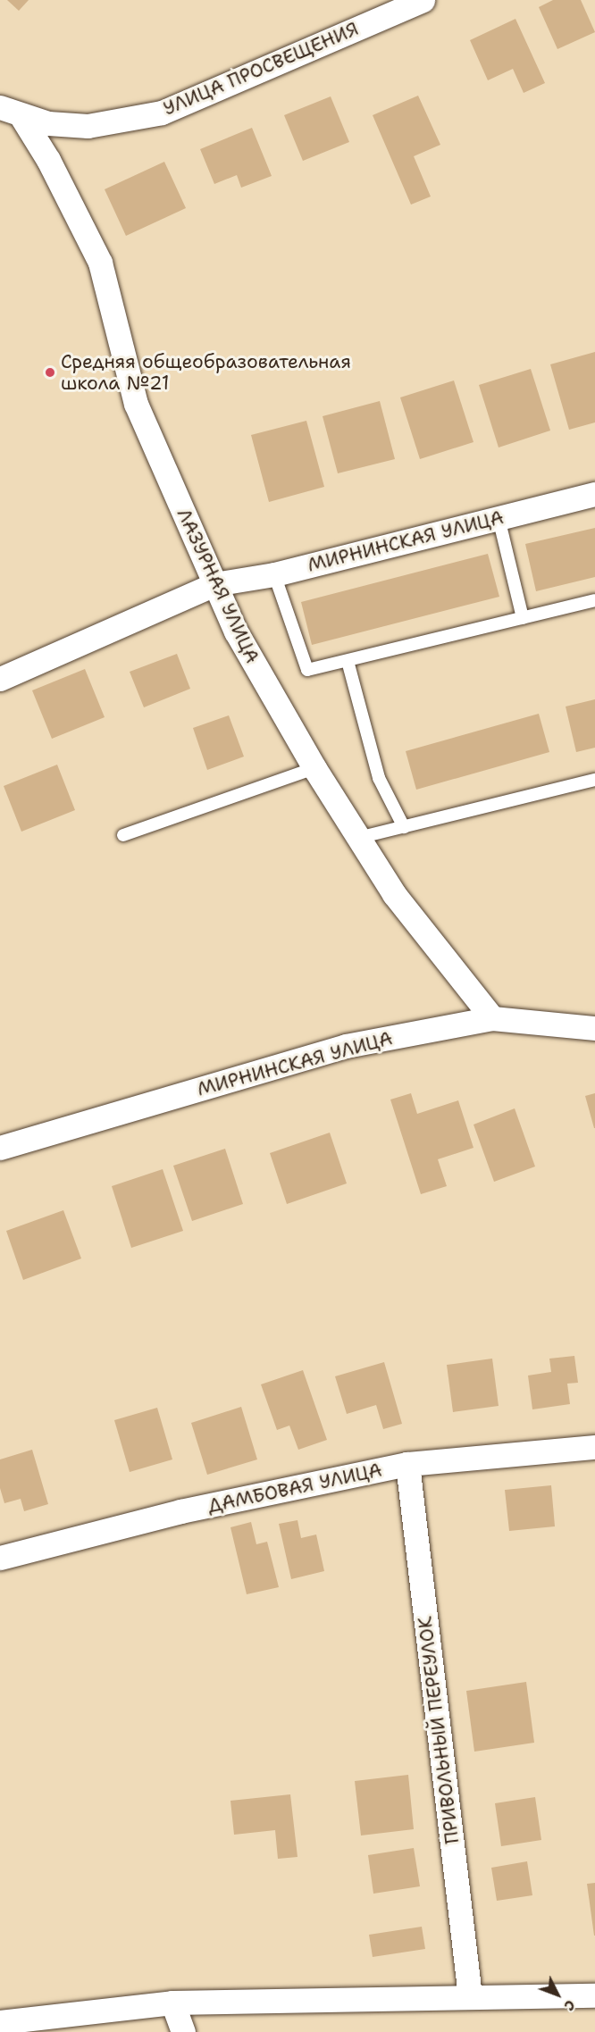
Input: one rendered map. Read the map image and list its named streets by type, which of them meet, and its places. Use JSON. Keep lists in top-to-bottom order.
{
  "streets": {
    "street": [
      "УЛИЦА ПРОСВЕЩЕНИЯ",
      "МИРНИНСКАЯ УЛИЦА",
      "ЛАЗУРНАЯ УЛИЦА",
      "ДАМБОВАЯ УЛИЦА",
      "ПРИВОЛЬНЫЙ ПЕРЕУЛОК"
    ]
  },
  "crossings": [
    ["УЛИЦА ПРОСВЕЩЕНИЯ", "ЛАЗУРНАЯ УЛИЦА"],
    ["МИРНИНСКАЯ УЛИЦА", "ЛАЗУРНАЯ УЛИЦА"],
    ["ДАМБОВАЯ УЛИЦА", "ПРИВОЛЬНЫЙ ПЕРЕУЛОК"]
  ],
  "places": ["Средняя общеобразовательная школа №21"],
  "north": "bottom right"
}
